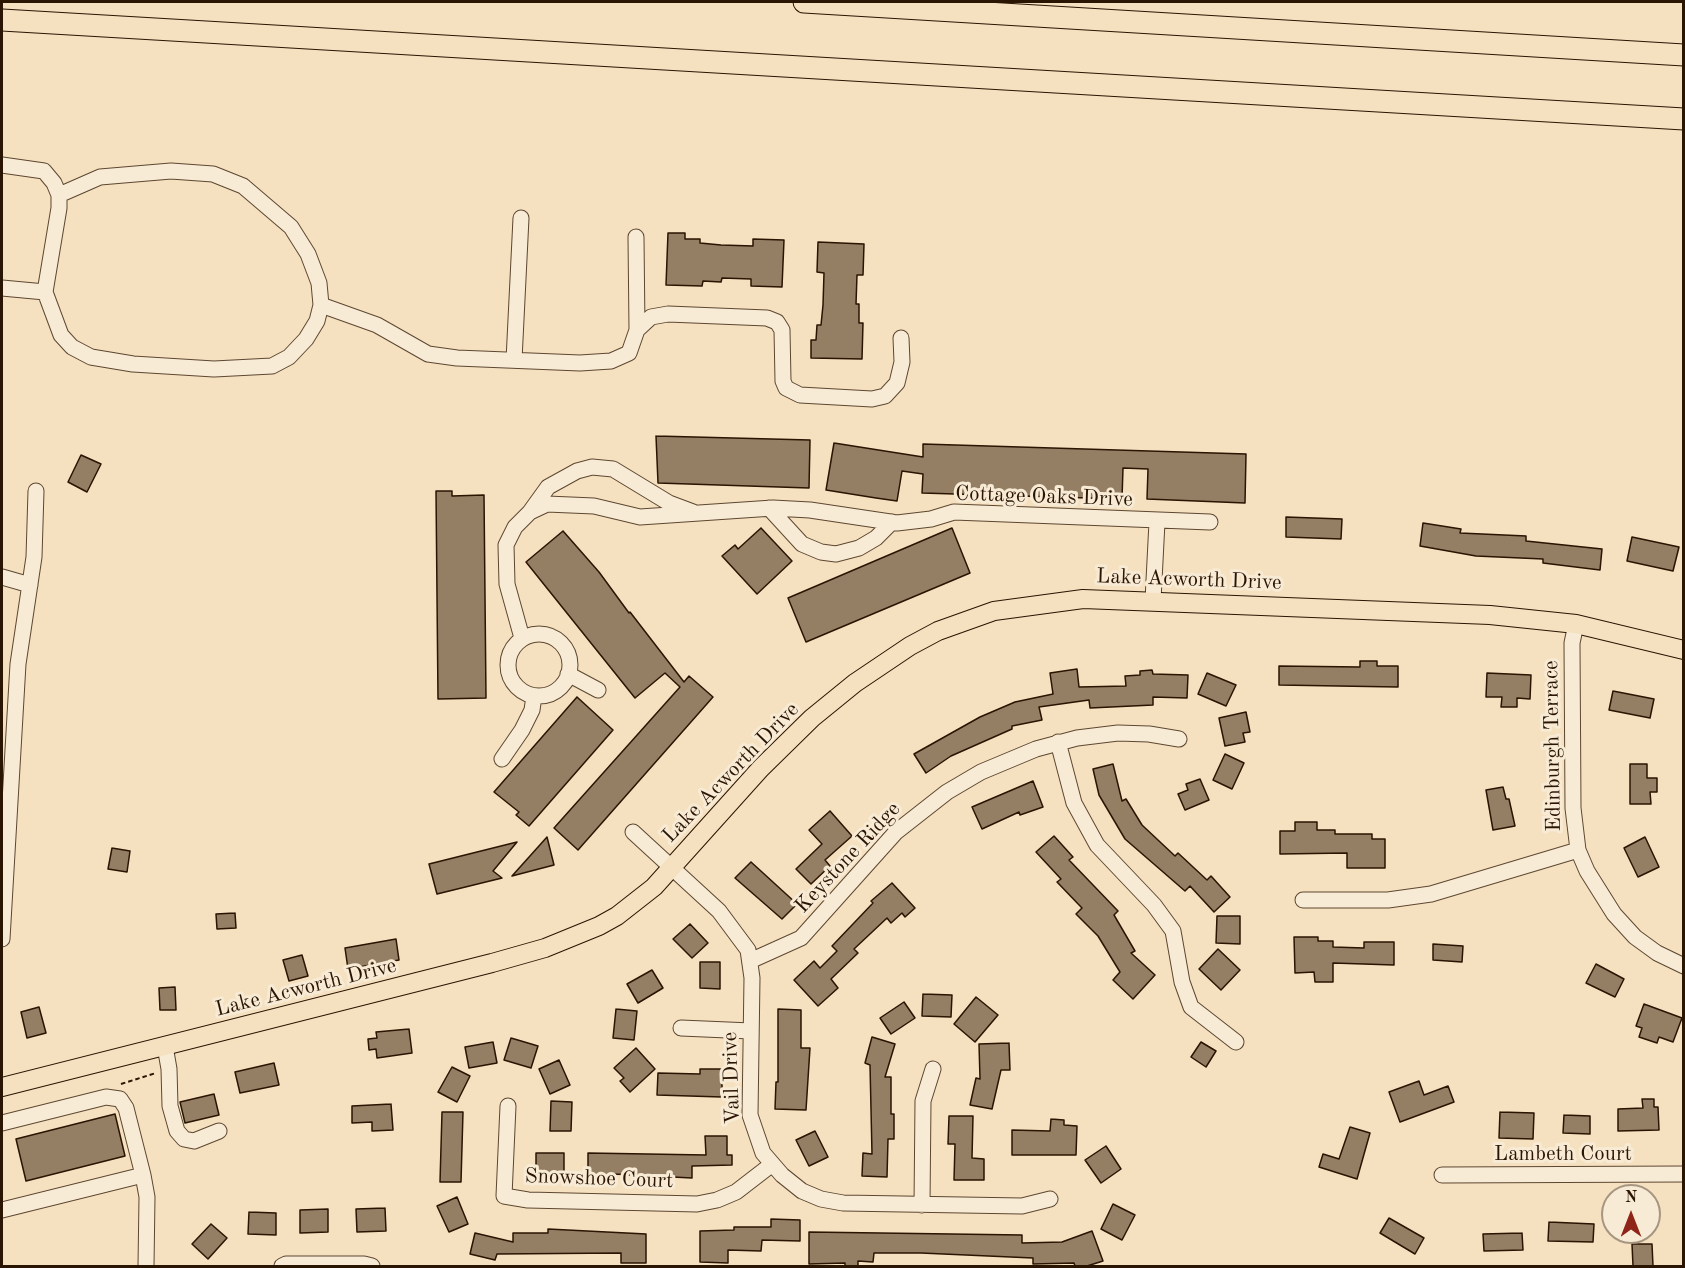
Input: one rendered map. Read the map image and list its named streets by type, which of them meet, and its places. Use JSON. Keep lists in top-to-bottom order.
{
  "streets": {
    "main road": ["Lake Acworth Drive"],
    "street": [
      "Cottage Oaks Drive",
      "Edinburgh Terrace",
      "Keystone Ridge",
      "Vail Drive",
      "Lambeth Court",
      "Snowshoe Court"
    ]
  },
  "crossings": [
    ["Lake Acworth Drive", "Edinburgh Terrace"],
    ["Lake Acworth Drive", "Vail Drive"],
    ["Keystone Ridge", "Vail Drive"],
    ["Vail Drive", "Snowshoe Court"]
  ],
  "north": "top"
}
